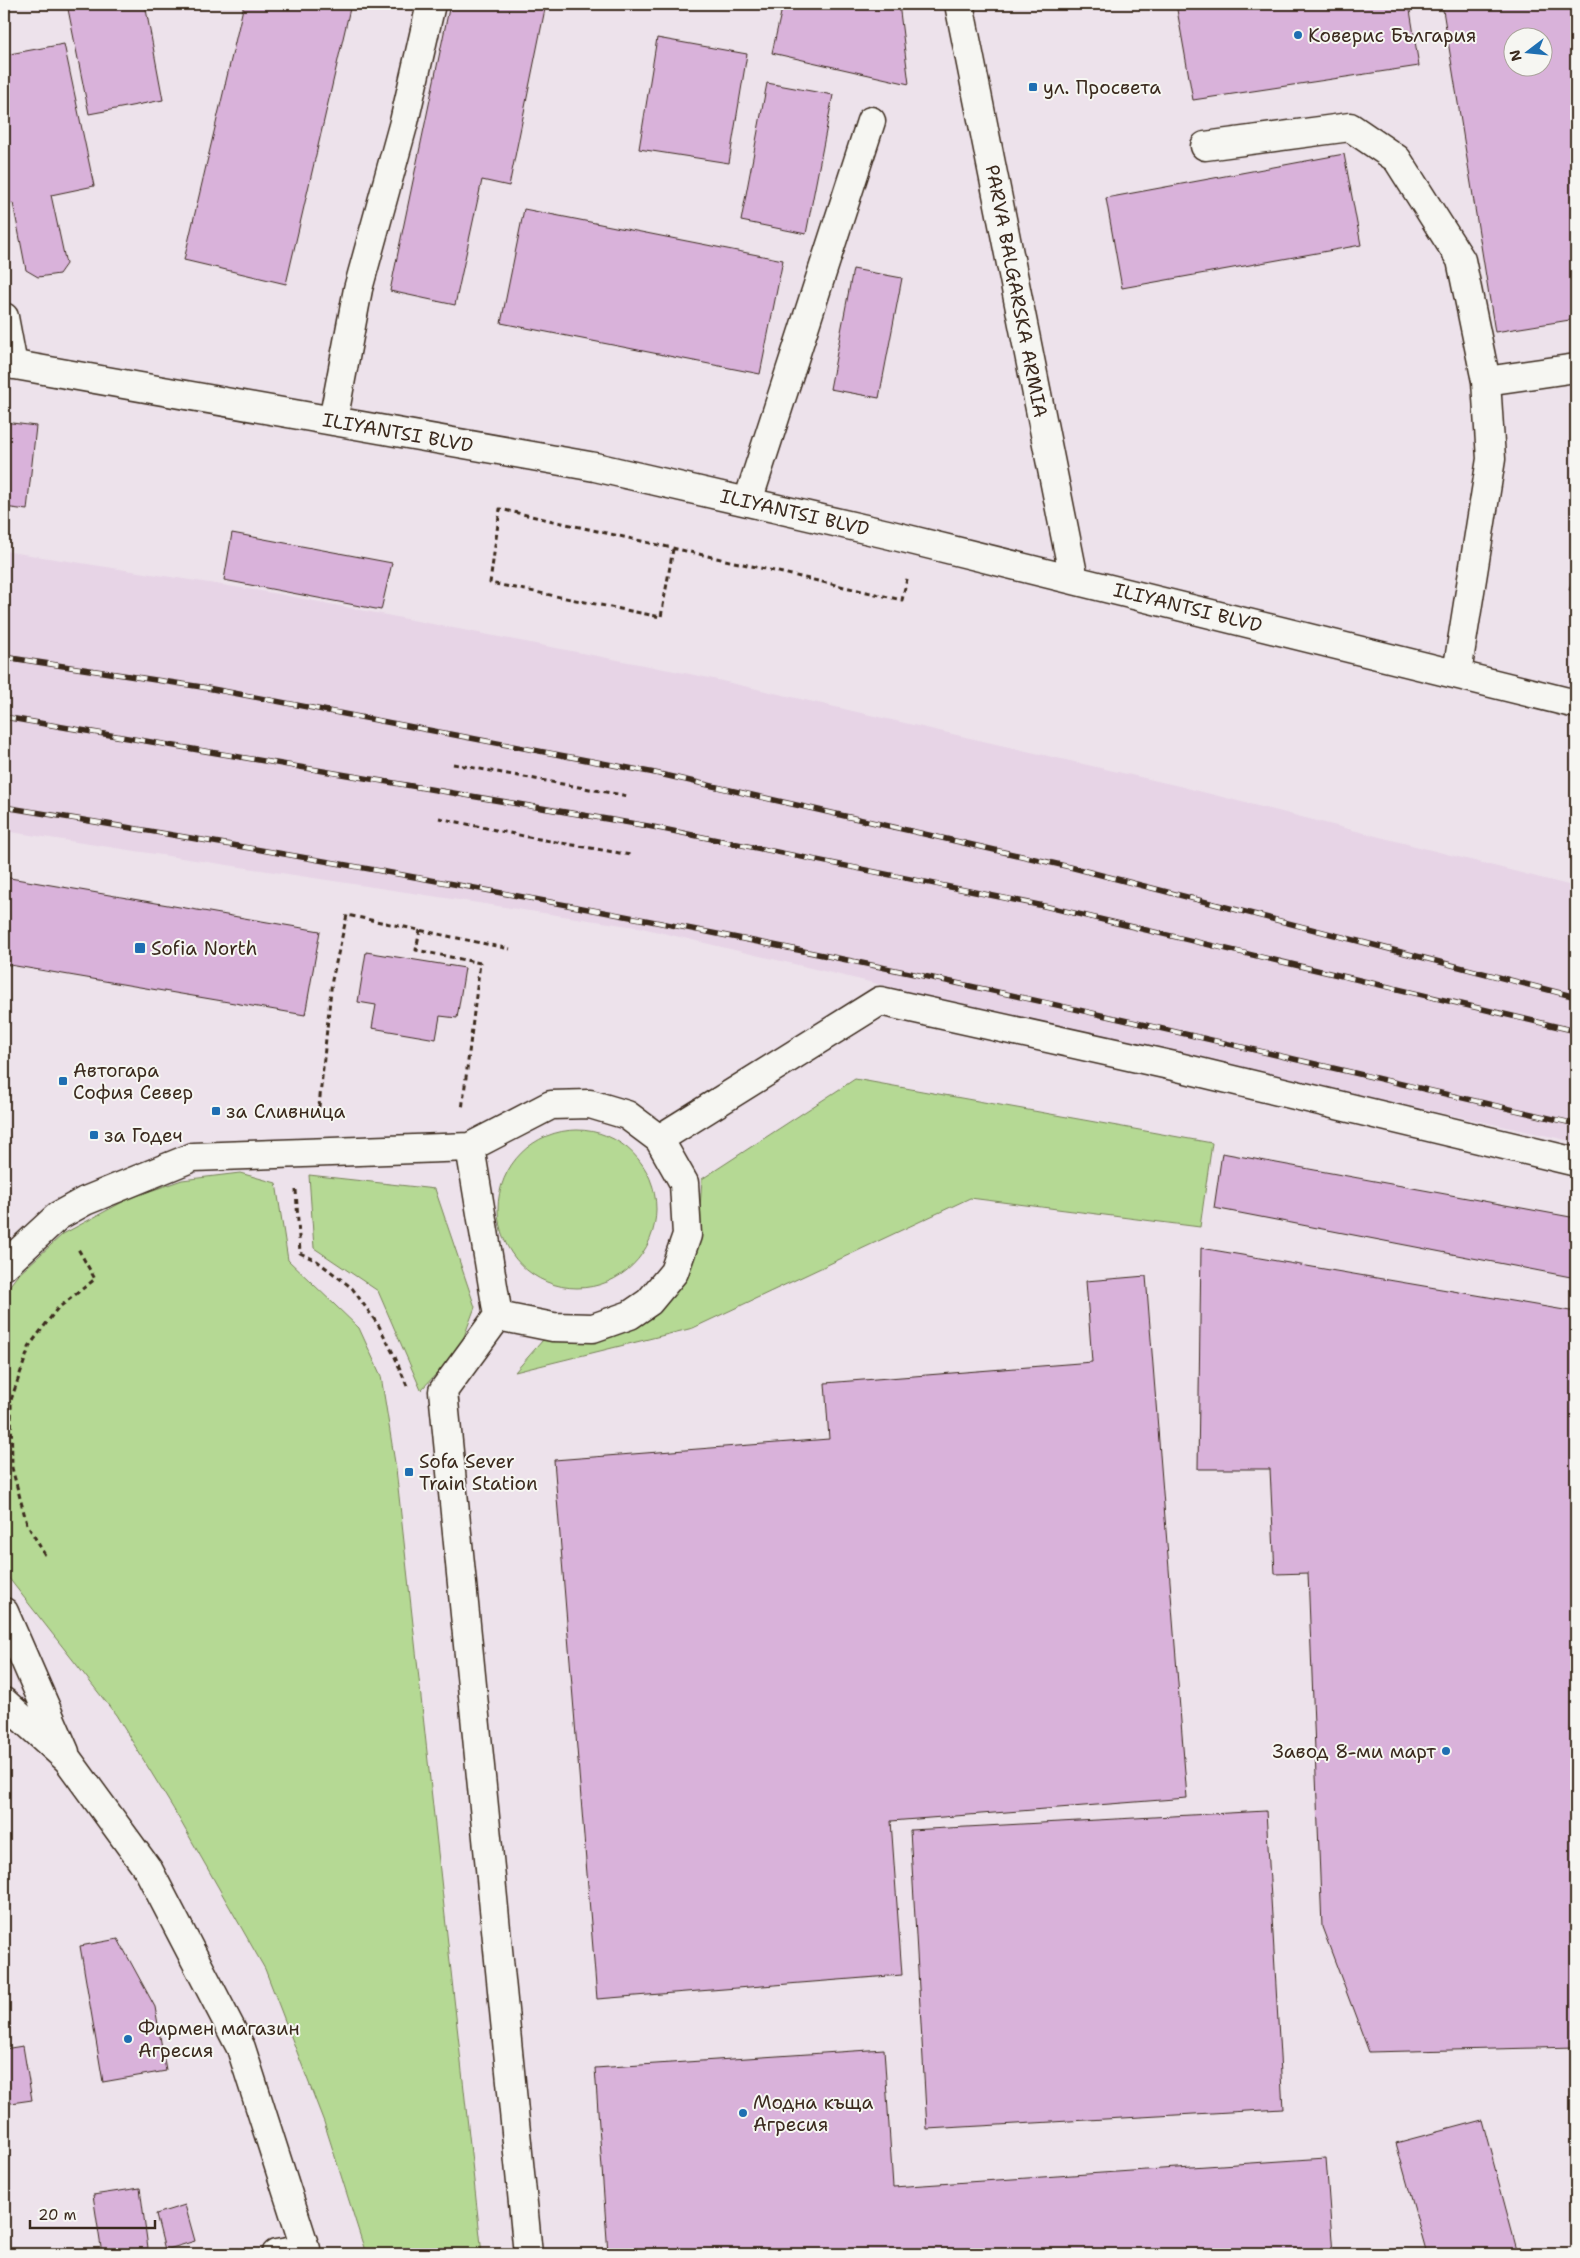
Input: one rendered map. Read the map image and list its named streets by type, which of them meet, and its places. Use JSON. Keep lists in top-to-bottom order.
{
  "streets": {
    "street": ["PARVA BALGARSKA ARMIA", "ILIYANTSI BLVD"]
  },
  "crossings": [
    ["PARVA BALGARSKA ARMIA", "ILIYANTSI BLVD"]
  ],
  "places": {
    "other": [
      "Коверис България",
      "Завод 8-ми март",
      "Фирмен магазин Агресия",
      "Модна къща Агресия"
    ],
    "transit": [
      "ул. Просвета",
      "Sofia North",
      "Автогара София Север",
      "за Сливница",
      "за Годеч",
      "Sofa Sever Train Station"
    ]
  },
  "scale_bar": "20 m",
  "north": "left"
}
